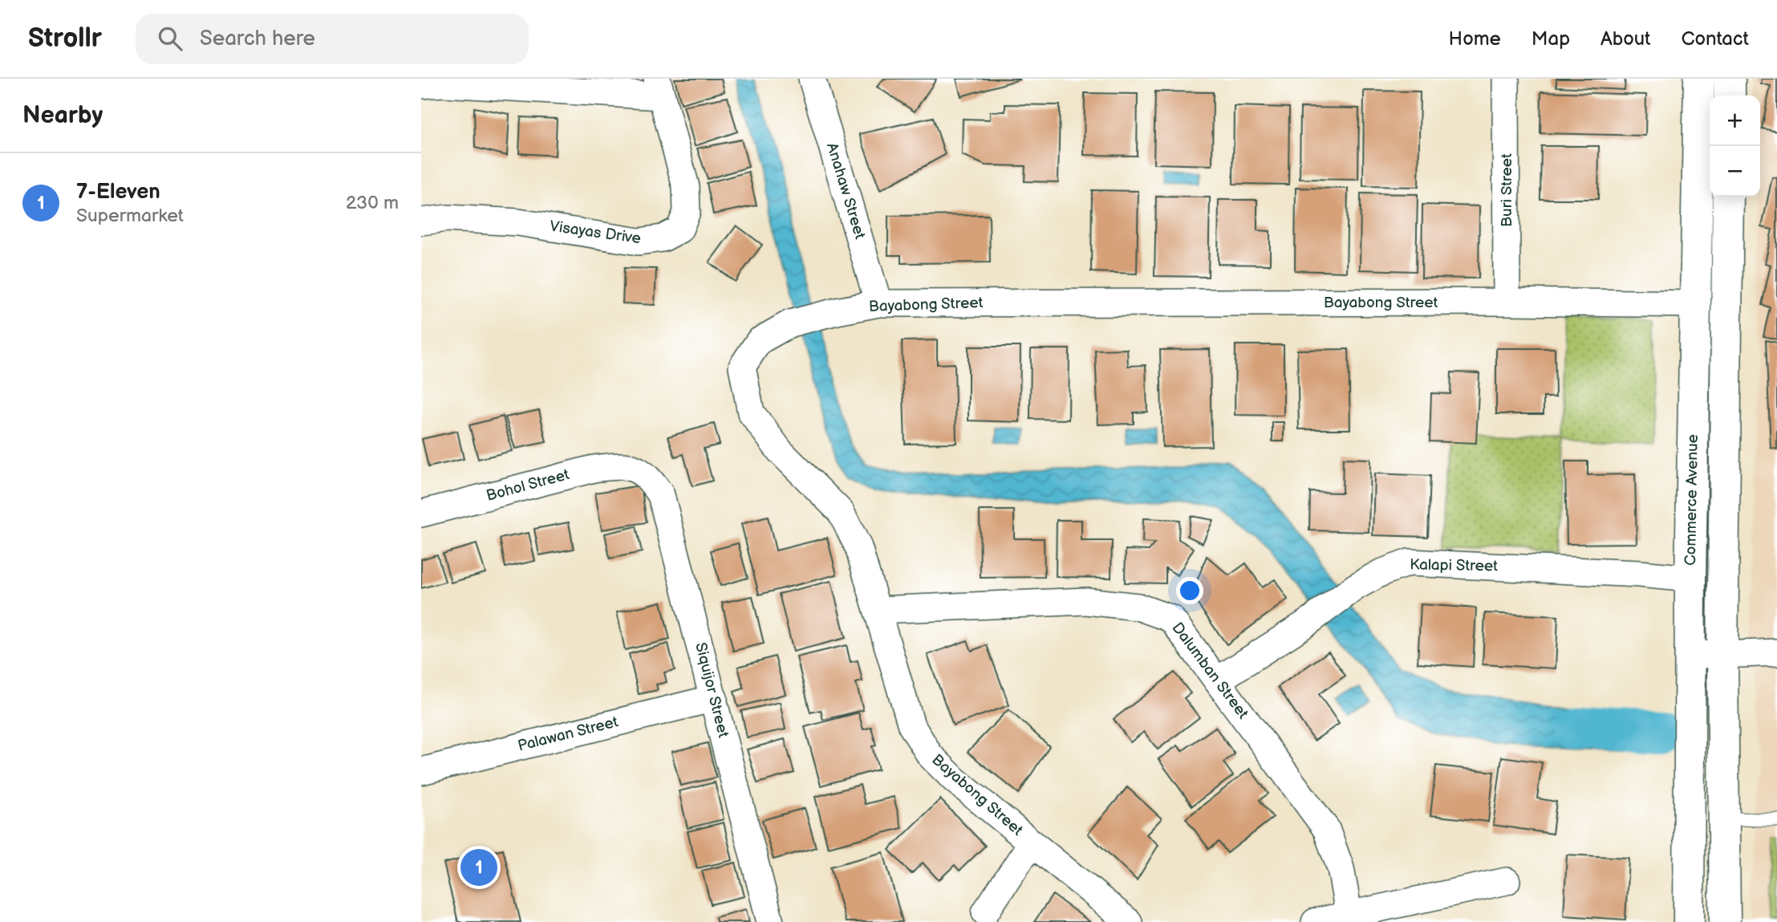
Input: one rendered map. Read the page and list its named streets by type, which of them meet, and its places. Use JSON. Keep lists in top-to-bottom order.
{
  "streets": {
    "main road": ["Commerce Avenue"],
    "street": [
      "Buri Street",
      "Anahaw Street",
      "Visayas Drive",
      "Bayabong Street",
      "Bohol Street",
      "Kalapi Street",
      "Dalumban Street",
      "Siquijor Street",
      "Palawan Street"
    ]
  },
  "crossings": [
    ["Buri Street", "Bayabong Street"],
    ["Anahaw Street", "Bayabong Street"],
    ["Bayabong Street", "Commerce Avenue"],
    ["Bayabong Street", "Dalumban Street"],
    ["Bohol Street", "Siquijor Street"],
    ["Commerce Avenue", "Kalapi Street"],
    ["Kalapi Street", "Dalumban Street"],
    ["Siquijor Street", "Palawan Street"]
  ],
  "page": {
    "header": "Strollr",
    "search": "Search here",
    "nav": [
      "Home",
      "Map",
      "About",
      "Contact"
    ],
    "heading": "Nearby",
    "map_buttons": ["+", "−"],
    "list": [
      {
        "mark": "1",
        "name": "7-Eleven",
        "note": "Supermarket",
        "value": "230 m"
      }
    ],
    "pins": "1"
  }
}
